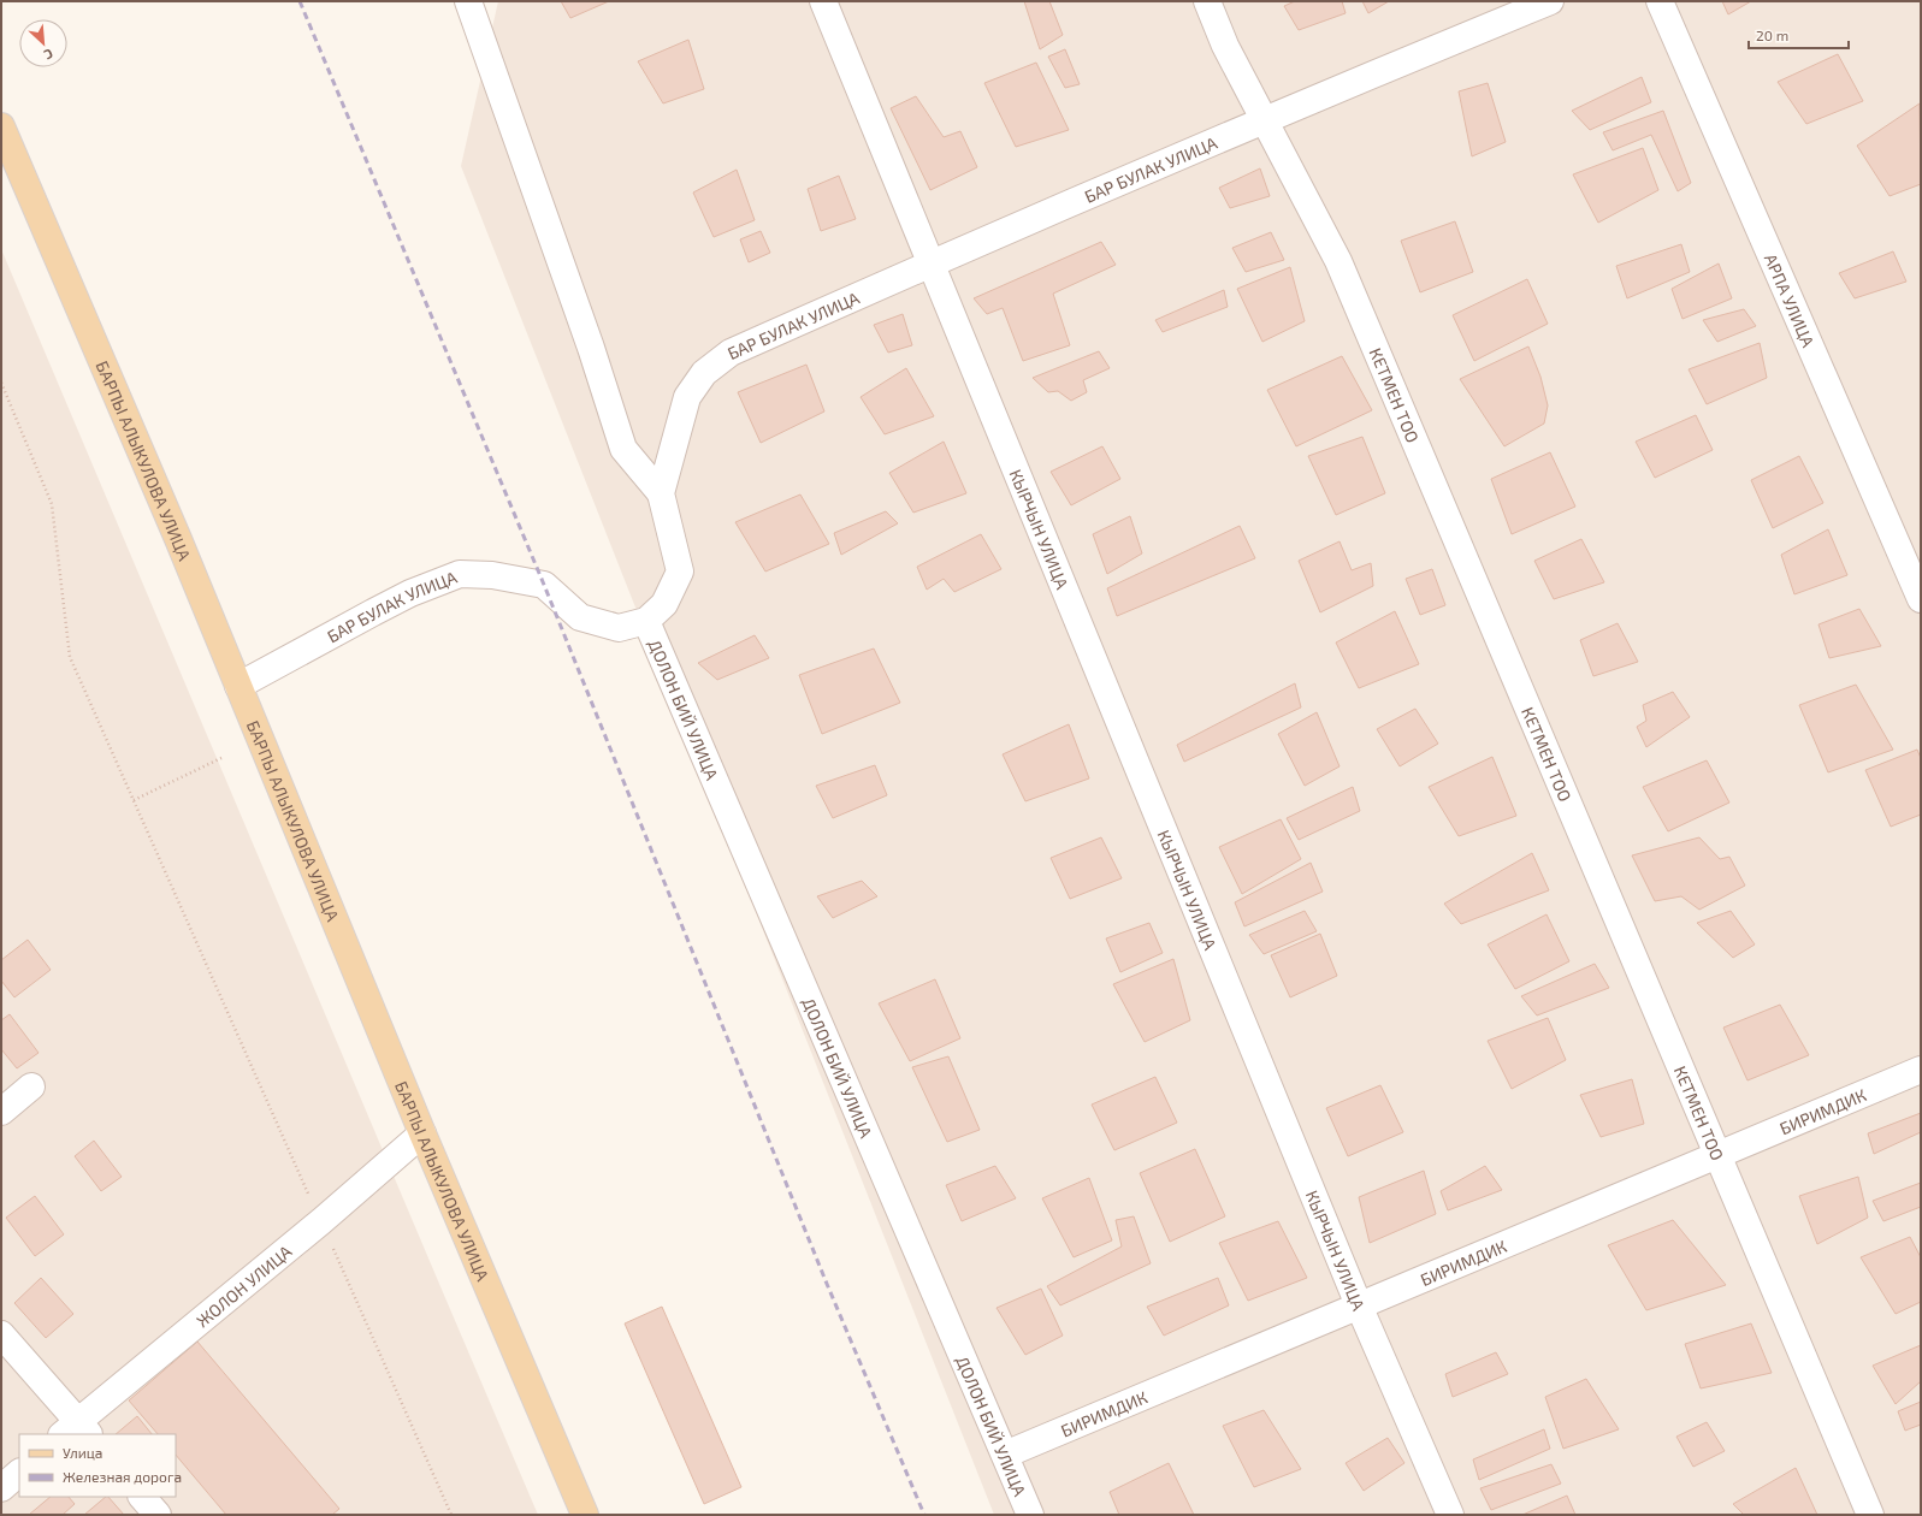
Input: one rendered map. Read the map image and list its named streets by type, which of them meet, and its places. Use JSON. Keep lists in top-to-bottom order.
{
  "streets": {
    "main road": ["БАРПЫ АЛЫКУЛОВА УЛИЦА"],
    "street": [
      "БАР БУЛАК УЛИЦА",
      "АРПА УЛИЦА",
      "КЕТМЕН ТОО",
      "КЫРЧЫН УЛИЦА",
      "ДОЛОН БИЙ УЛИЦА",
      "БИРИМДИК",
      "ЖОЛОН УЛИЦА"
    ]
  },
  "crossings": [
    ["БАР БУЛАК УЛИЦА", "КЕТМЕН ТОО"],
    ["БАР БУЛАК УЛИЦА", "БАРПЫ АЛЫКУЛОВА УЛИЦА"],
    ["БАР БУЛАК УЛИЦА", "КЫРЧЫН УЛИЦА"],
    ["БАР БУЛАК УЛИЦА", "ДОЛОН БИЙ УЛИЦА"],
    ["КЕТМЕН ТОО", "БИРИМДИК"],
    ["БАРПЫ АЛЫКУЛОВА УЛИЦА", "ЖОЛОН УЛИЦА"],
    ["КЫРЧЫН УЛИЦА", "БИРИМДИК"],
    ["ДОЛОН БИЙ УЛИЦА", "БИРИМДИК"]
  ],
  "legend": ["Улица", "Железная дорога"],
  "scale_bar": "20 m",
  "north": "bottom right"
}
